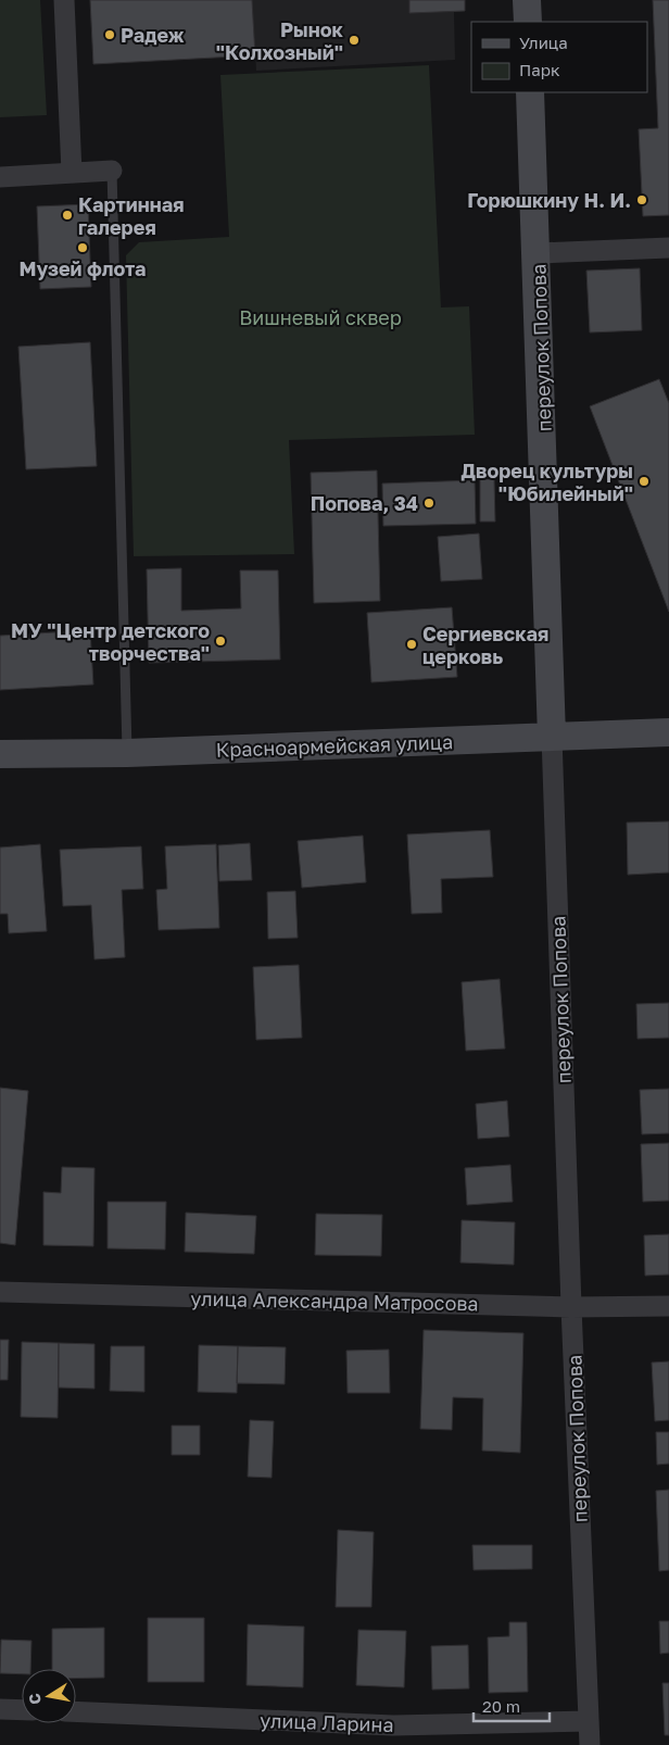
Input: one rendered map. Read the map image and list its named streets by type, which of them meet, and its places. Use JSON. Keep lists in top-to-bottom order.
{
  "streets": {
    "main road": ["переулок Попова", "Красноармейская улица"],
    "street": ["улица Александра Матросова", "улица Ларина"]
  },
  "crossings": [
    ["переулок Попова", "Красноармейская улица"],
    ["переулок Попова", "улица Александра Матросова"],
    ["переулок Попова", "улица Ларина"]
  ],
  "parks": ["Вишневый сквер"],
  "places": [
    "Радеж",
    "Рынок \"Колхозный\"",
    "Горюшкину Н. И.",
    "Картинная галерея",
    "Музей флота",
    "Дворец культуры \"Юбилейный\"",
    "Попова, 34",
    "МУ \"Центр детского творчества\"",
    "Сергиевская церковь"
  ],
  "legend": ["Улица", "Парк"],
  "scale_bar": "20 m",
  "north": "left"
}
